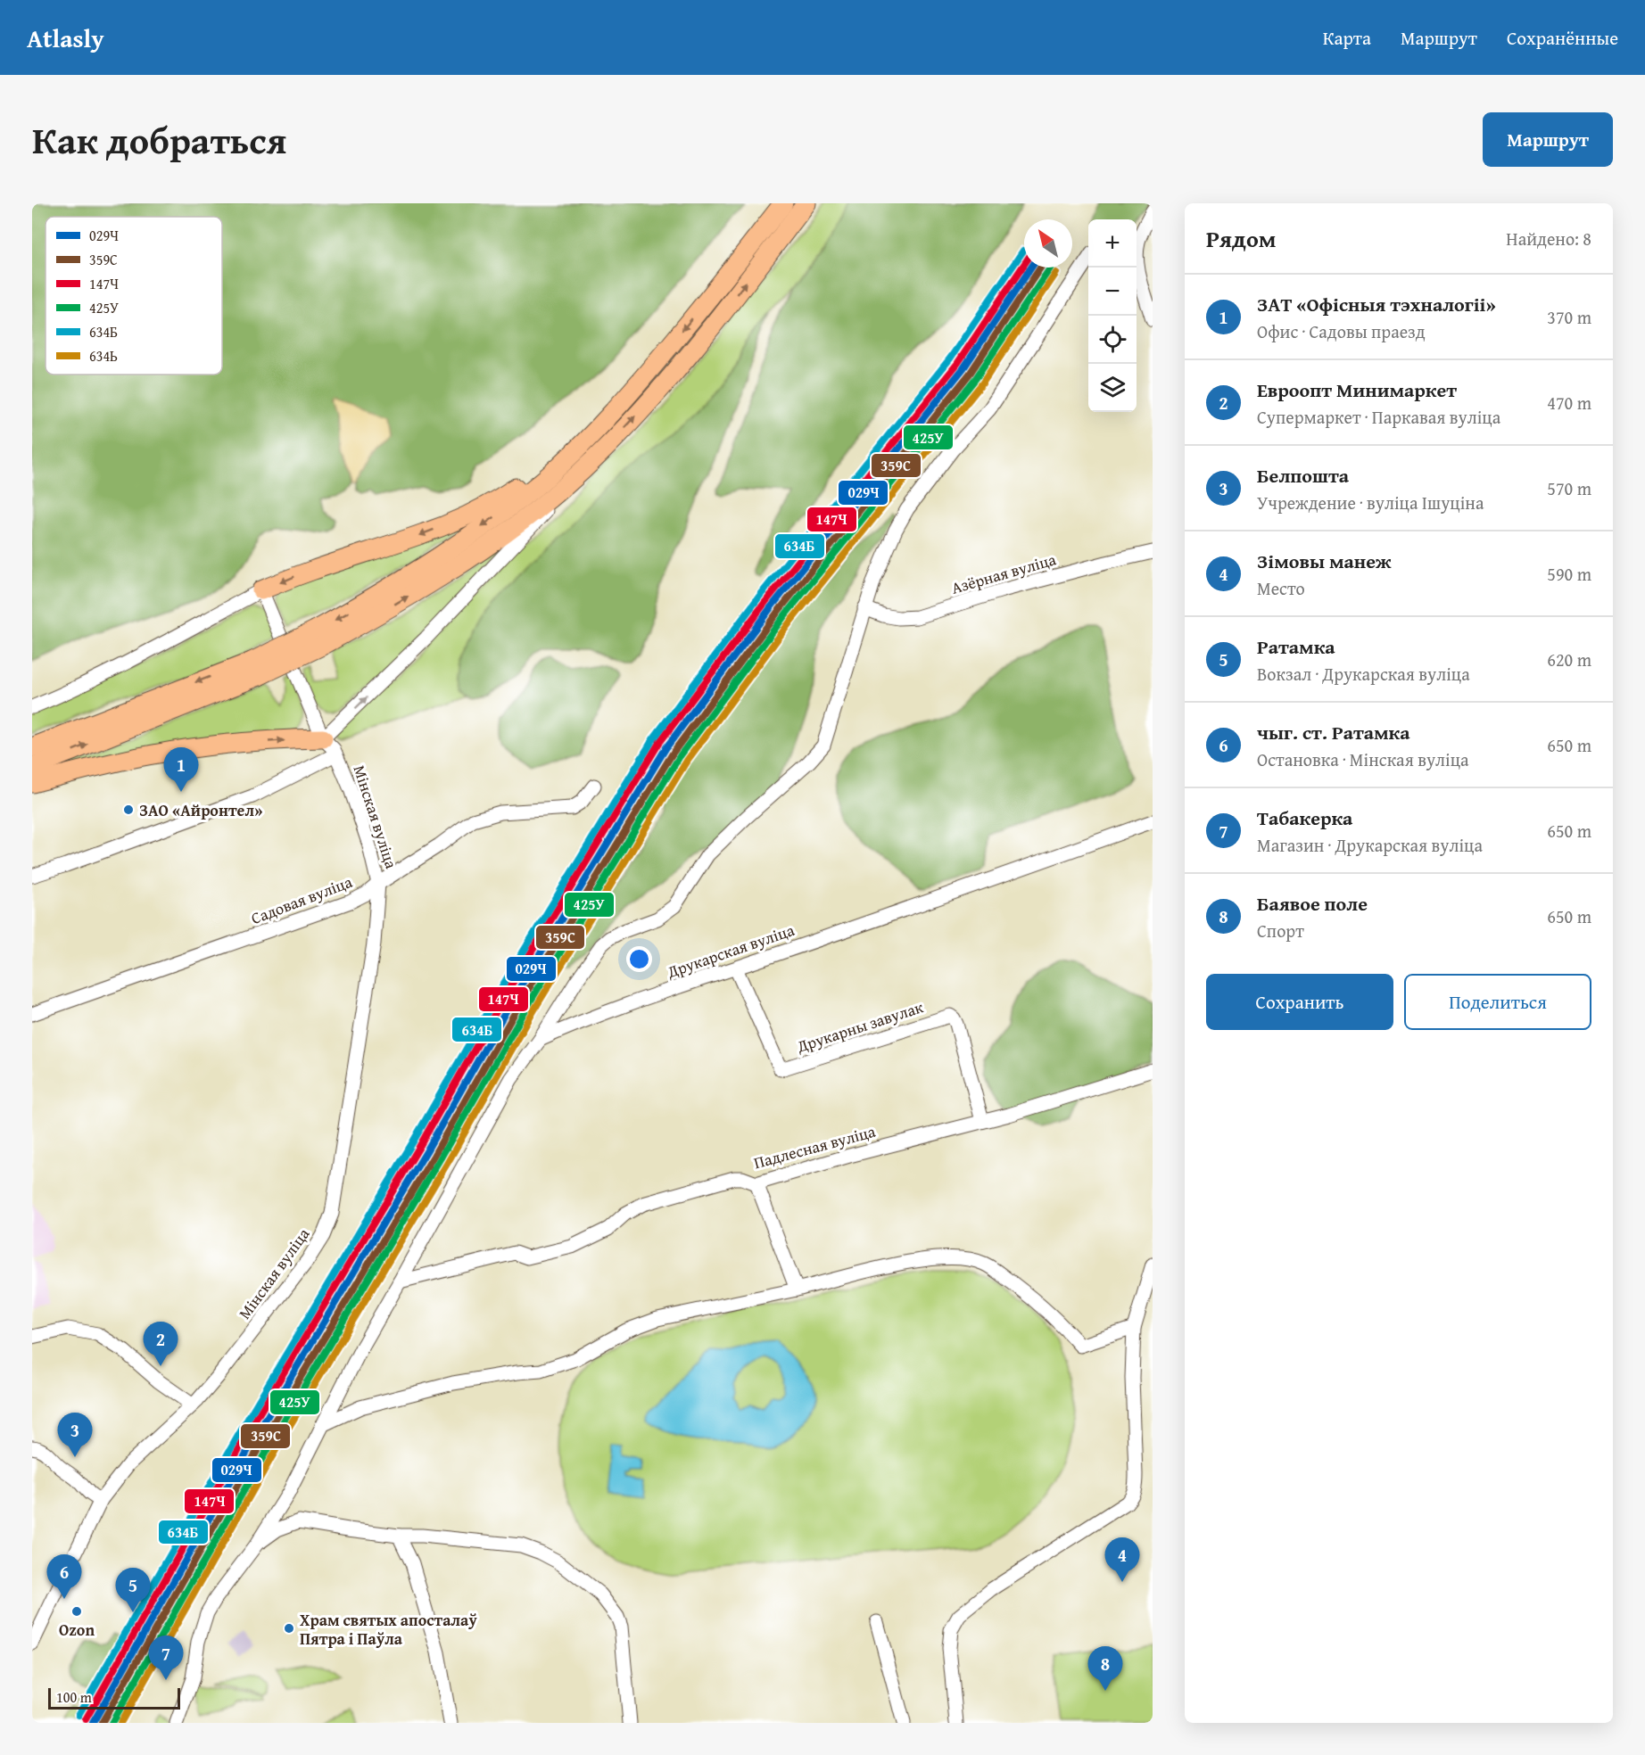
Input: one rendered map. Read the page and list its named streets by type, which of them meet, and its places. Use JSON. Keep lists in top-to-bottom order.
{
  "streets": {
    "street": [
      "Азёрная вуліца",
      "Мінская вуліца",
      "Садовая вуліца",
      "Друкарская вуліца",
      "Друкарны завулак",
      "Падлесная вуліца"
    ]
  },
  "crossings": [
    ["Мінская вуліца", "Садовая вуліца"],
    ["Друкарская вуліца", "Друкарны завулак"],
    ["Друкарская вуліца", "Падлесная вуліца"],
    ["Друкарны завулак", "Падлесная вуліца"]
  ],
  "places": ["ЗАО «Айронтел»", "Ozon", "Храм святых апосталаў Пятра і Паўла"],
  "lines": [
    "transit line 634Б",
    "transit line 147Ч",
    "transit line 029Ч",
    "transit line 359С",
    "transit line 425У",
    "transit line 634Ь"
  ],
  "legend": [
    "029Ч",
    "359С",
    "147Ч",
    "425У",
    "634Б",
    "634Ь"
  ],
  "scale_bar": "100 m",
  "north": "top left",
  "page": {
    "header": "Atlasly",
    "nav": ["Карта", "Маршрут", "Сохранённые"],
    "title": "Как добраться",
    "buttons": [
      "Маршрут",
      ["Сохранить", "Поделиться"]
    ],
    "heading": ["Рядом", "Найдено: 8"],
    "map_buttons": ["+", "−"],
    "list": [
      {
        "mark": "1",
        "name": "ЗАТ «Офісныя тэхналогіі»",
        "note": "Офис · Садовы праезд",
        "value": "370 m"
      },
      {
        "mark": "2",
        "name": "Евроопт Минимаркет",
        "note": "Супермаркет · Паркавая вуліца",
        "value": "470 m"
      },
      {
        "mark": "3",
        "name": "Белпошта",
        "note": "Учреждение · вуліца Ішуціна",
        "value": "570 m"
      },
      {
        "mark": "4",
        "name": "Зімовы манеж",
        "note": "Место",
        "value": "590 m"
      },
      {
        "mark": "5",
        "name": "Ратамка",
        "note": "Вокзал · Друкарская вуліца",
        "value": "620 m"
      },
      {
        "mark": "6",
        "name": "чыг. ст. Ратамка",
        "note": "Остановка · Мінская вуліца",
        "value": "650 m"
      },
      {
        "mark": "7",
        "name": "Табакерка",
        "note": "Магазин · Друкарская вуліца",
        "value": "650 m"
      },
      {
        "mark": "8",
        "name": "Баявое поле",
        "note": "Спорт",
        "value": "650 m"
      }
    ],
    "pins": [
      "1",
      "2",
      "3",
      "4",
      "6",
      "5",
      "7",
      "8"
    ],
    "scale": "100 m"
  }
}
